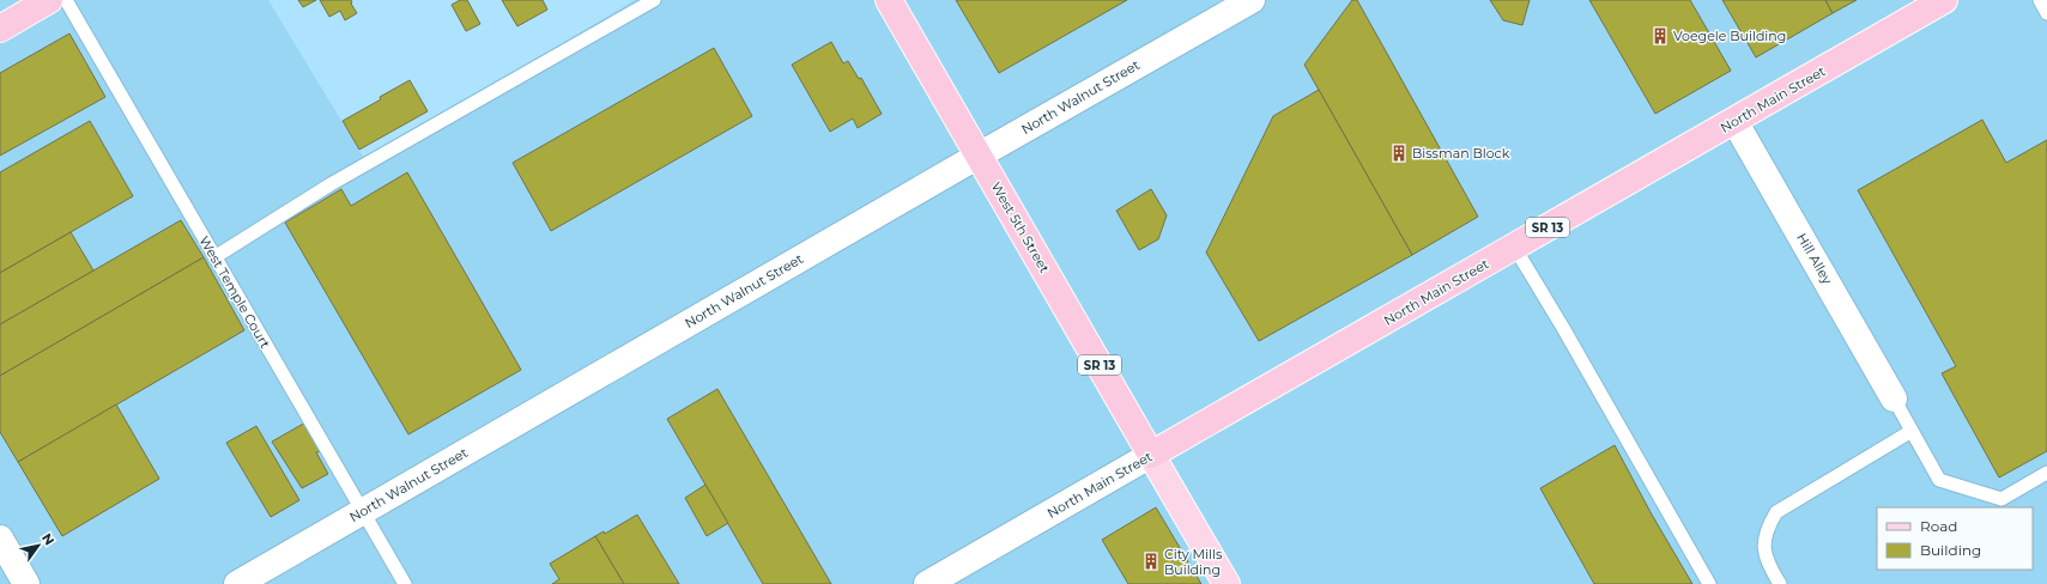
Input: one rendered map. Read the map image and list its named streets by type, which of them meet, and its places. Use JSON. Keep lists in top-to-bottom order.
{
  "streets": {
    "highway": ["North Main Street", "West 5th Street", "SR 13"],
    "street": ["North Walnut Street", "Hill Alley"],
    "lane": ["West Temple Court"]
  },
  "crossings": [
    ["North Walnut Street", "West 5th Street"],
    ["North Walnut Street", "West Temple Court"],
    ["North Main Street", "West 5th Street"],
    ["North Main Street", "Hill Alley"]
  ],
  "places": {
    "building": ["Voegele Building", "Bissman Block", "City Mills Building"]
  },
  "legend": ["Road", "Building"],
  "north": "top right"
}
